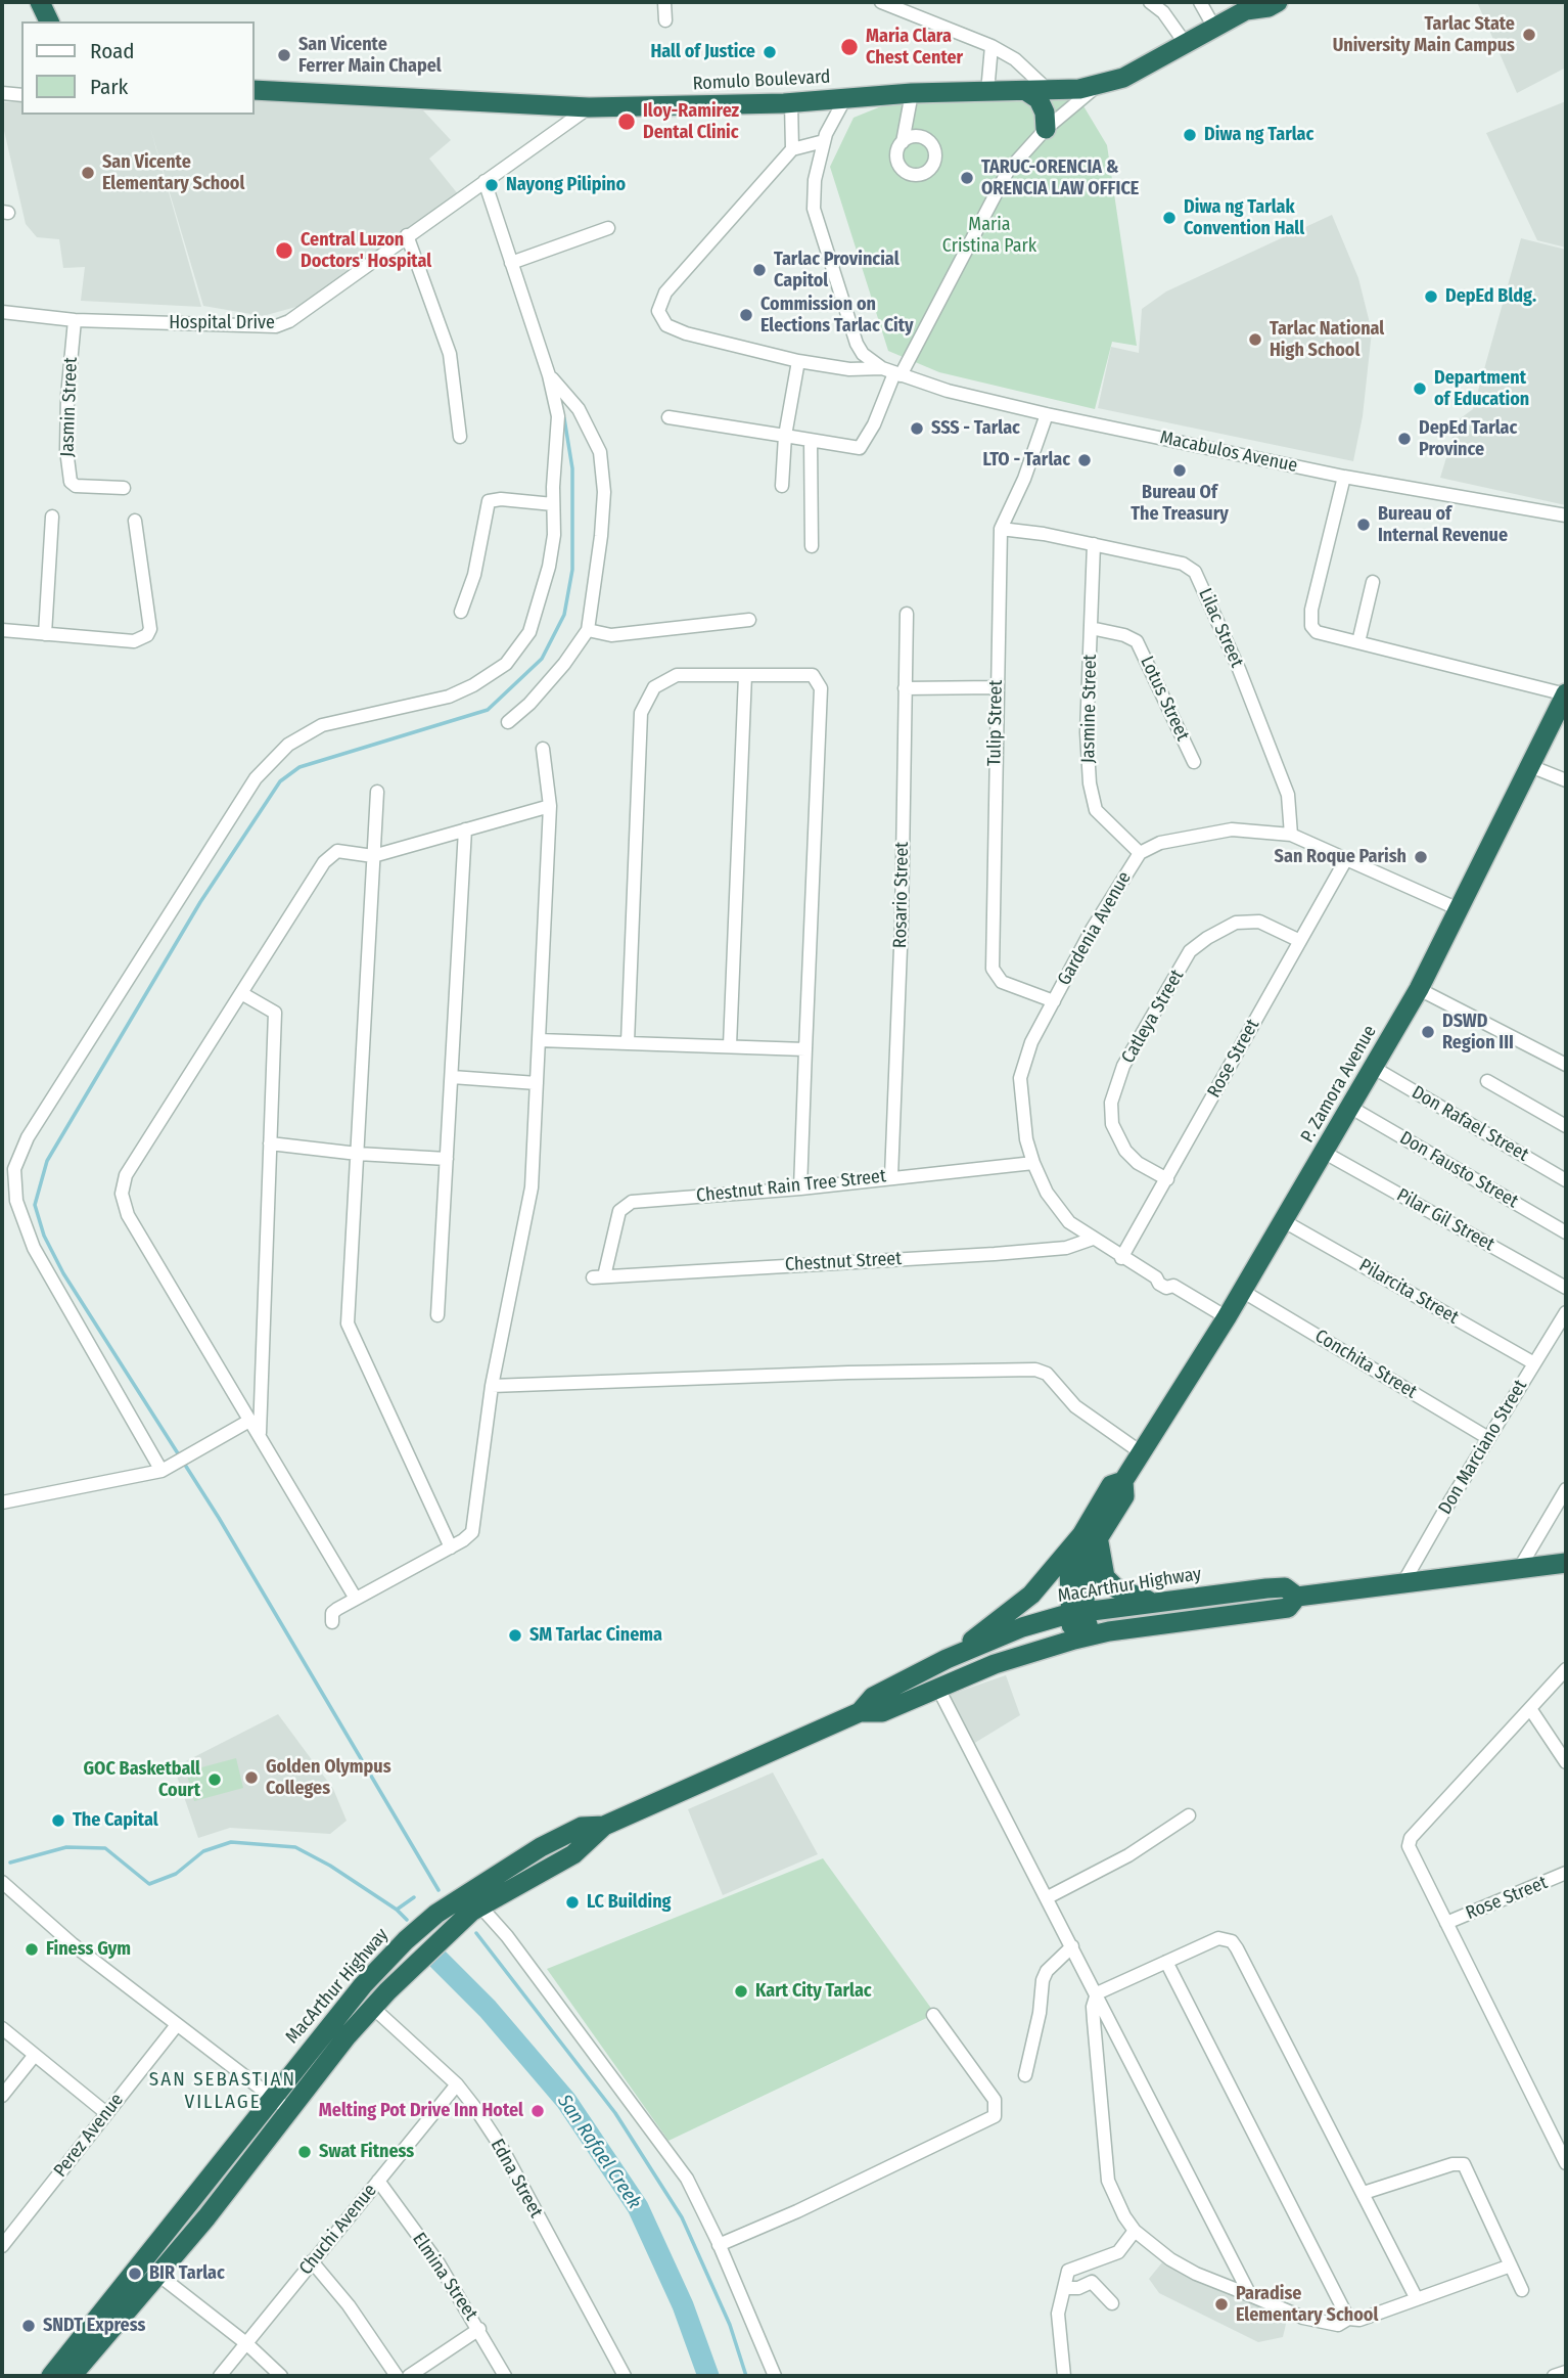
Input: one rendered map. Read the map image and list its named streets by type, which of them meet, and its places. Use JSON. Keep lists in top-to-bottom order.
{
  "streets": {
    "highway": ["Romulo Boulevard", "P. Zamora Avenue", "MacArthur Highway"],
    "street": [
      "Hospital Drive",
      "Jasmin Street",
      "Macabulos Avenue",
      "Lilac Street",
      "Lotus Street",
      "Jasmine Street",
      "Tulip Street",
      "Rosario Street",
      "Gardenia Avenue",
      "Catleya Street",
      "Rose Street",
      "Don Rafael Street",
      "Don Fausto Street",
      "Chestnut Rain Tree Street",
      "Pilar Gil Street",
      "Chestnut Street",
      "Pilarcita Street",
      "Conchita Street",
      "Don Marciano Street",
      "Perez Avenue",
      "Edna Street",
      "Chuchi Avenue",
      "Elmina Street"
    ]
  },
  "crossings": [
    ["Romulo Boulevard", "Hospital Drive"],
    ["Hospital Drive", "Jasmin Street"],
    ["Macabulos Avenue", "Tulip Street"],
    ["Lilac Street", "Jasmine Street"],
    ["Lilac Street", "Tulip Street"],
    ["Lilac Street", "Gardenia Avenue"],
    ["Lotus Street", "Jasmine Street"],
    ["Jasmine Street", "Gardenia Avenue"],
    ["Tulip Street", "Gardenia Avenue"],
    ["Rosario Street", "Chestnut Rain Tree Street"],
    ["Gardenia Avenue", "Rose Street"],
    ["Gardenia Avenue", "P. Zamora Avenue"],
    ["Gardenia Avenue", "Chestnut Rain Tree Street"],
    ["Gardenia Avenue", "Chestnut Street"],
    ["Catleya Street", "Rose Street"],
    ["P. Zamora Avenue", "Don Rafael Street"],
    ["P. Zamora Avenue", "Don Fausto Street"],
    ["P. Zamora Avenue", "Pilar Gil Street"],
    ["P. Zamora Avenue", "Pilarcita Street"],
    ["P. Zamora Avenue", "Conchita Street"],
    ["P. Zamora Avenue", "MacArthur Highway"],
    ["Chestnut Rain Tree Street", "Chestnut Street"],
    ["Pilarcita Street", "Don Marciano Street"],
    ["Conchita Street", "Don Marciano Street"],
    ["Don Marciano Street", "MacArthur Highway"],
    ["MacArthur Highway", "Edna Street"],
    ["Edna Street", "Chuchi Avenue"],
    ["Chuchi Avenue", "Elmina Street"]
  ],
  "districts": ["SAN SEBASTIAN VILLAGE"],
  "water": ["San Rafael Creek"],
  "parks": ["Maria Cristina Park"],
  "places": [
    "Tarlac State University Main Campus",
    "Maria Clara Chest Center",
    "Hall of Justice",
    "San Vicente Ferrer Main Chapel",
    "Iloy-Ramirez Dental Clinic",
    "Diwa ng Tarlac",
    "San Vicente Elementary School",
    "TARUC-ORENCIA & ORENCIA LAW OFFICE",
    "Nayong Pilipino",
    "Diwa ng Tarlak Convention Hall",
    "Central Luzon Doctors' Hospital",
    "Tarlac Provincial Capitol",
    "DepEd Bldg.",
    "Commission on Elections Tarlac City",
    "Tarlac National High School",
    "Department of Education",
    "SSS - Tarlac",
    "DepEd Tarlac Province",
    "LTO - Tarlac",
    "Bureau Of The Treasury",
    "Bureau of Internal Revenue",
    "San Roque Parish",
    "DSWD Region III",
    "SM Tarlac Cinema",
    "Golden Olympus Colleges",
    "GOC Basketball Court",
    "The Capital",
    "LC Building",
    "Finess Gym",
    "Kart City Tarlac",
    "Melting Pot Drive Inn Hotel",
    "Swat Fitness",
    "BIR Tarlac",
    "Paradise Elementary School",
    "SNDT Express"
  ],
  "legend": ["Road", "Park"]
}
